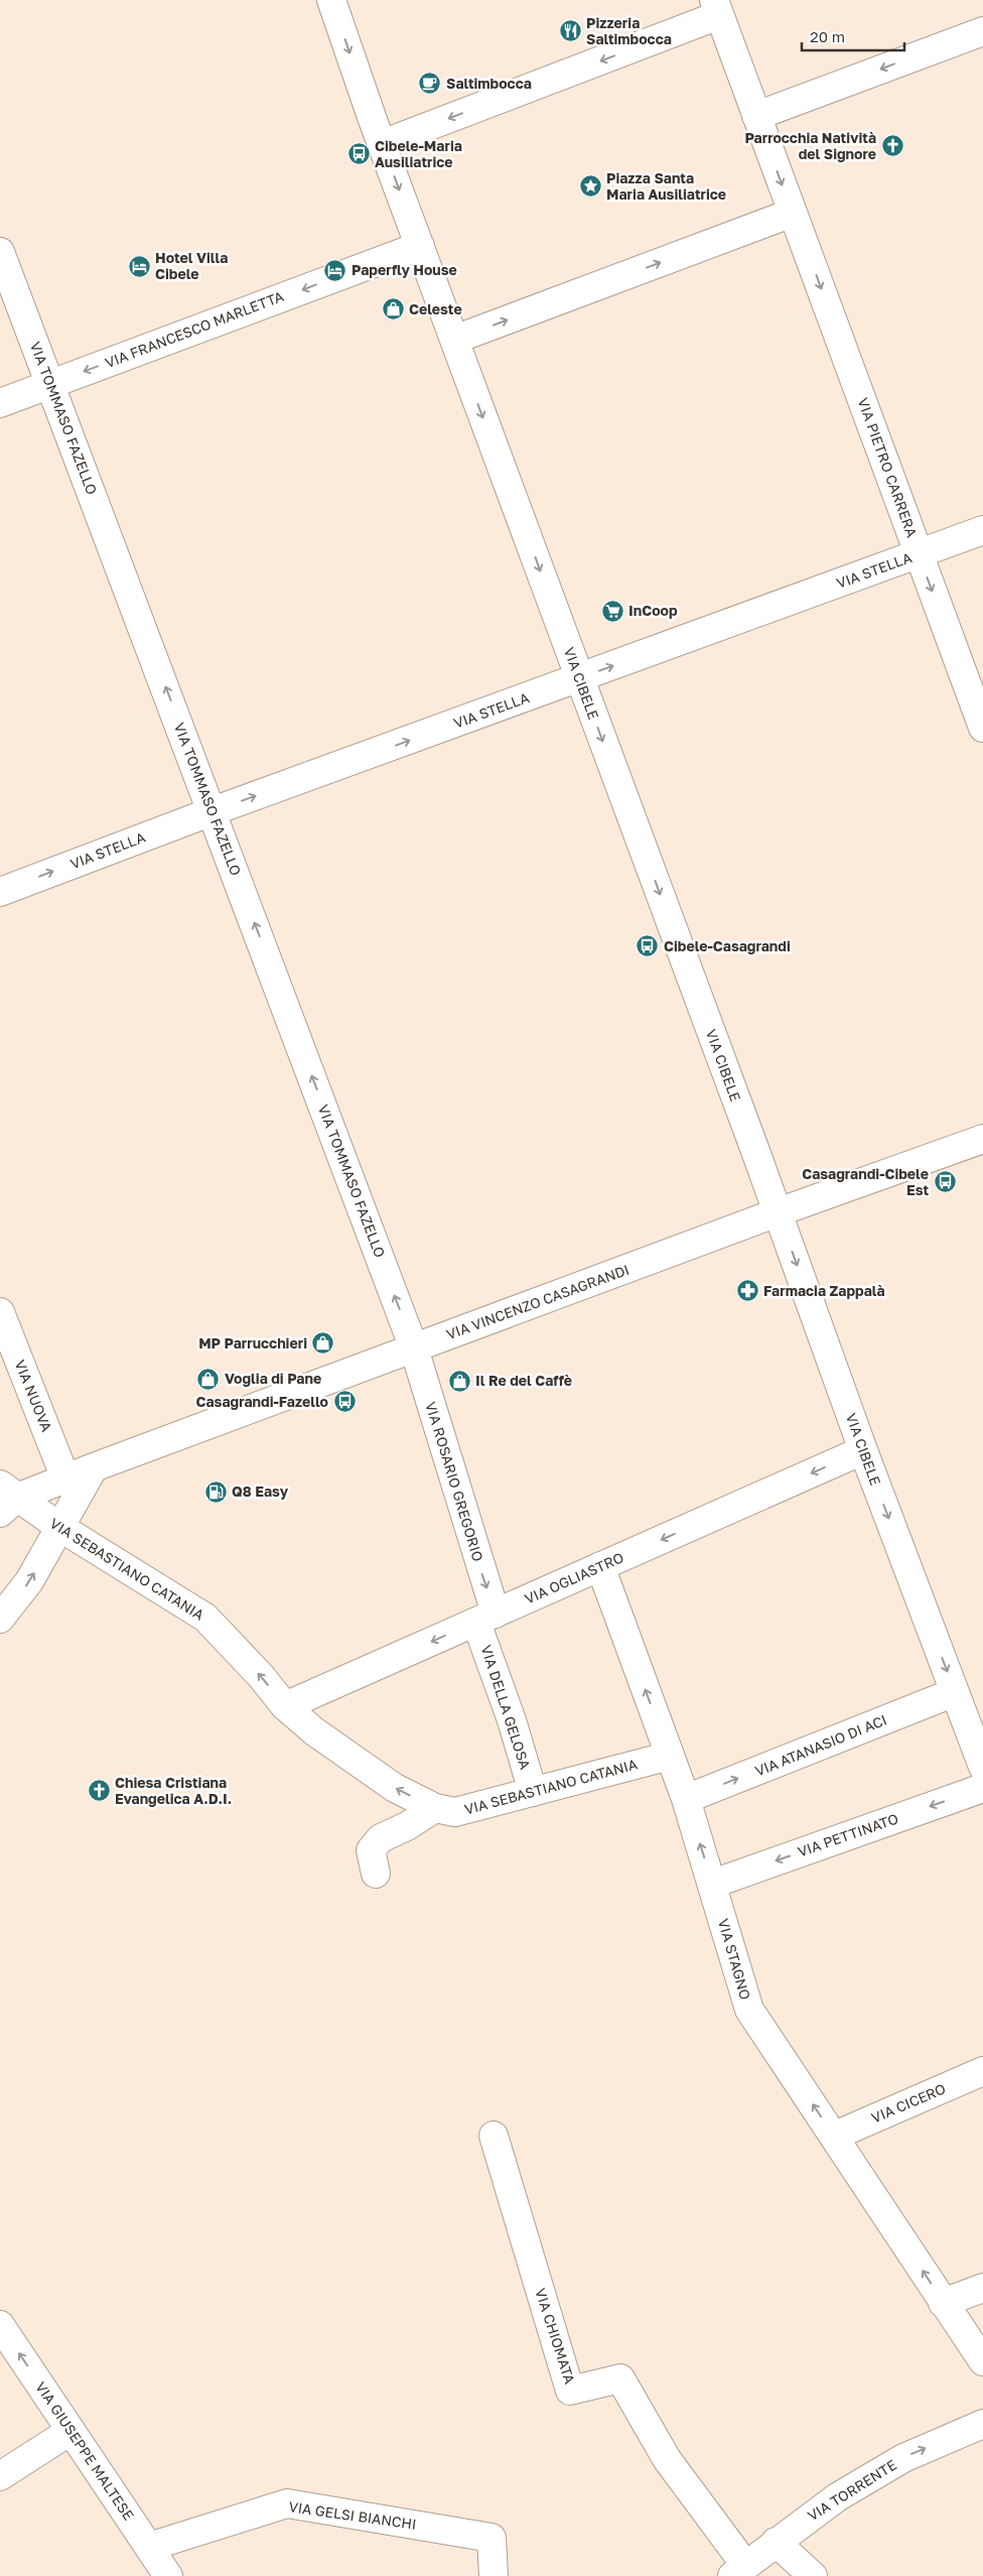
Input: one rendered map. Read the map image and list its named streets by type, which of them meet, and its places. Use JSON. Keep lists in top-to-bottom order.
{
  "streets": {
    "street": [
      "VIA FRANCESCO MARLETTA",
      "VIA TOMMASO FAZELLO",
      "VIA PIETRO CARRERA",
      "VIA STELLA",
      "VIA CIBELE",
      "VIA VINCENZO CASAGRANDI",
      "VIA NUOVA",
      "VIA ROSARIO GREGORIO",
      "VIA SEBASTIANO CATANIA",
      "VIA OGLIASTRO",
      "VIA DELLA GELOSA",
      "VIA ATANASIO DI ACI",
      "VIA PETTINATO",
      "VIA STAGNO",
      "VIA CICERO",
      "VIA CHIOMATA",
      "VIA GIUSEPPE MALTESE",
      "VIA TORRENTE",
      "VIA GELSI BIANCHI"
    ]
  },
  "crossings": [
    ["VIA FRANCESCO MARLETTA", "VIA TOMMASO FAZELLO"],
    ["VIA FRANCESCO MARLETTA", "VIA CIBELE"],
    ["VIA TOMMASO FAZELLO", "VIA STELLA"],
    ["VIA TOMMASO FAZELLO", "VIA VINCENZO CASAGRANDI"],
    ["VIA TOMMASO FAZELLO", "VIA ROSARIO GREGORIO"],
    ["VIA PIETRO CARRERA", "VIA STELLA"],
    ["VIA STELLA", "VIA CIBELE"],
    ["VIA CIBELE", "VIA VINCENZO CASAGRANDI"],
    ["VIA CIBELE", "VIA OGLIASTRO"],
    ["VIA CIBELE", "VIA ATANASIO DI ACI"],
    ["VIA VINCENZO CASAGRANDI", "VIA NUOVA"],
    ["VIA VINCENZO CASAGRANDI", "VIA ROSARIO GREGORIO"],
    ["VIA VINCENZO CASAGRANDI", "VIA SEBASTIANO CATANIA"],
    ["VIA ROSARIO GREGORIO", "VIA OGLIASTRO"],
    ["VIA ROSARIO GREGORIO", "VIA DELLA GELOSA"],
    ["VIA SEBASTIANO CATANIA", "VIA OGLIASTRO"],
    ["VIA SEBASTIANO CATANIA", "VIA DELLA GELOSA"],
    ["VIA SEBASTIANO CATANIA", "VIA STAGNO"],
    ["VIA OGLIASTRO", "VIA DELLA GELOSA"],
    ["VIA OGLIASTRO", "VIA STAGNO"],
    ["VIA ATANASIO DI ACI", "VIA STAGNO"],
    ["VIA PETTINATO", "VIA STAGNO"],
    ["VIA STAGNO", "VIA CICERO"],
    ["VIA CHIOMATA", "VIA TORRENTE"],
    ["VIA GIUSEPPE MALTESE", "VIA GELSI BIANCHI"]
  ],
  "one_way": [
    "VIA FRANCESCO MARLETTA",
    "VIA TOMMASO FAZELLO",
    "VIA PIETRO CARRERA",
    "VIA STELLA",
    "VIA CIBELE",
    "VIA ROSARIO GREGORIO",
    "VIA SEBASTIANO CATANIA",
    "VIA OGLIASTRO",
    "VIA ATANASIO DI ACI",
    "VIA PETTINATO",
    "VIA STAGNO",
    "VIA GIUSEPPE MALTESE",
    "VIA TORRENTE"
  ],
  "places": {
    "restaurant": ["Pizzeria Saltimbocca"],
    "cafe": ["Saltimbocca"],
    "church": ["Parrocchia Natività del Signore", "Chiesa Cristiana Evangelica A.D.I."],
    "bus stop": [
      "Cibele-Maria Ausiliatrice",
      "Cibele-Casagrandi",
      "Casagrandi-Cibele Est",
      "Casagrandi-Fazello"
    ],
    "place": ["Piazza Santa Maria Ausiliatrice"],
    "hotel": ["Hotel Villa Cibele", "Paperfly House"],
    "shop": [
      "Celeste",
      "MP Parrucchieri",
      "Voglia di Pane",
      "Il Re del Caffè"
    ],
    "supermarket": ["InCoop"],
    "pharmacy": ["Farmacia Zappalà"],
    "fuel station": ["Q8 Easy"]
  },
  "scale_bar": "20 m"
}
